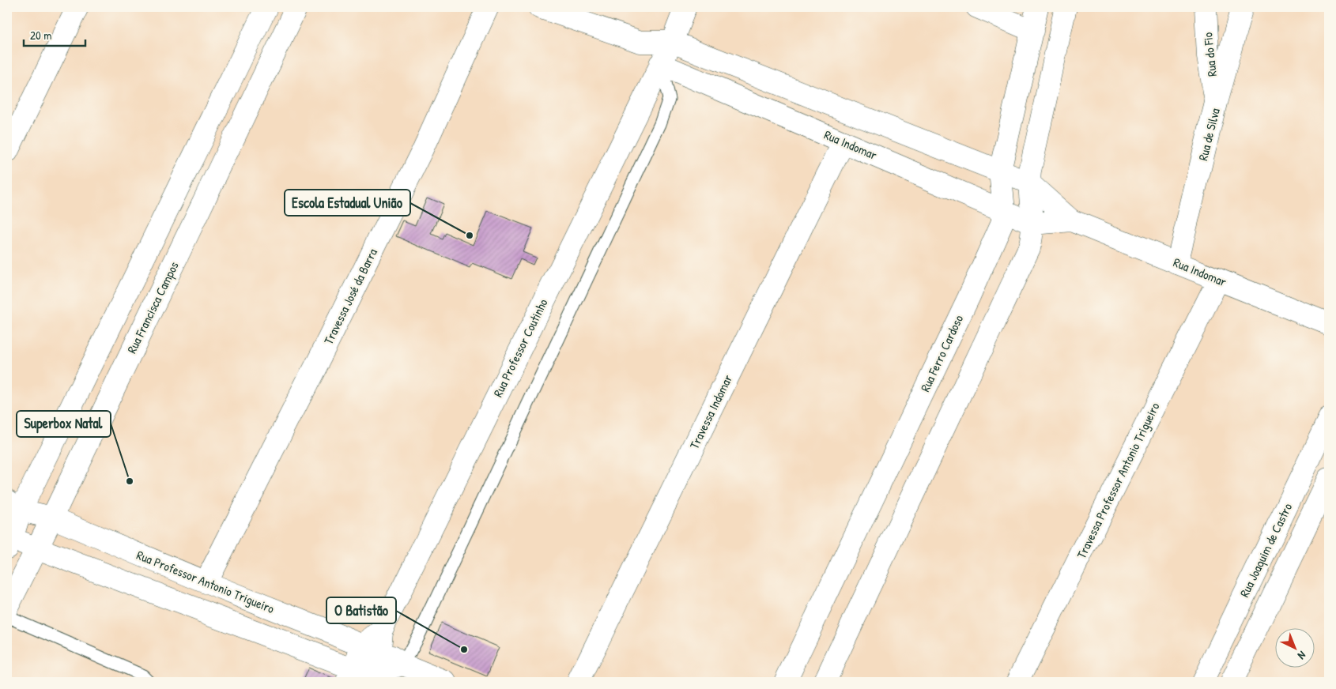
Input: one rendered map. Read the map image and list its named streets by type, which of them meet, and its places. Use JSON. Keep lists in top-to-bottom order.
{
  "streets": {
    "street": [
      "Rua do Fio",
      "Rua de Silva",
      "Rua Indomar",
      "Travessa José da Barra",
      "Rua Francisca Campos",
      "Rua Professor Coutinho",
      "Rua Ferro Cardoso",
      "Travessa Indomar",
      "Travessa Professor Antonio Trigueiro",
      "Rua Joaquim de Castro",
      "Rua Professor Antonio Trigueiro"
    ]
  },
  "crossings": [
    ["Rua do Fio", "Rua de Silva"],
    ["Rua de Silva", "Rua Indomar"],
    ["Rua Indomar", "Rua Professor Coutinho"],
    ["Rua Indomar", "Rua Ferro Cardoso"],
    ["Rua Indomar", "Travessa Indomar"],
    ["Rua Indomar", "Travessa Professor Antonio Trigueiro"],
    ["Travessa José da Barra", "Rua Professor Antonio Trigueiro"],
    ["Rua Francisca Campos", "Rua Professor Antonio Trigueiro"],
    ["Rua Professor Coutinho", "Rua Professor Antonio Trigueiro"]
  ],
  "places": ["Escola Estadual União", "Superbox Natal", "O Batistão"],
  "scale_bar": "20 m",
  "north": "bottom right"
}
